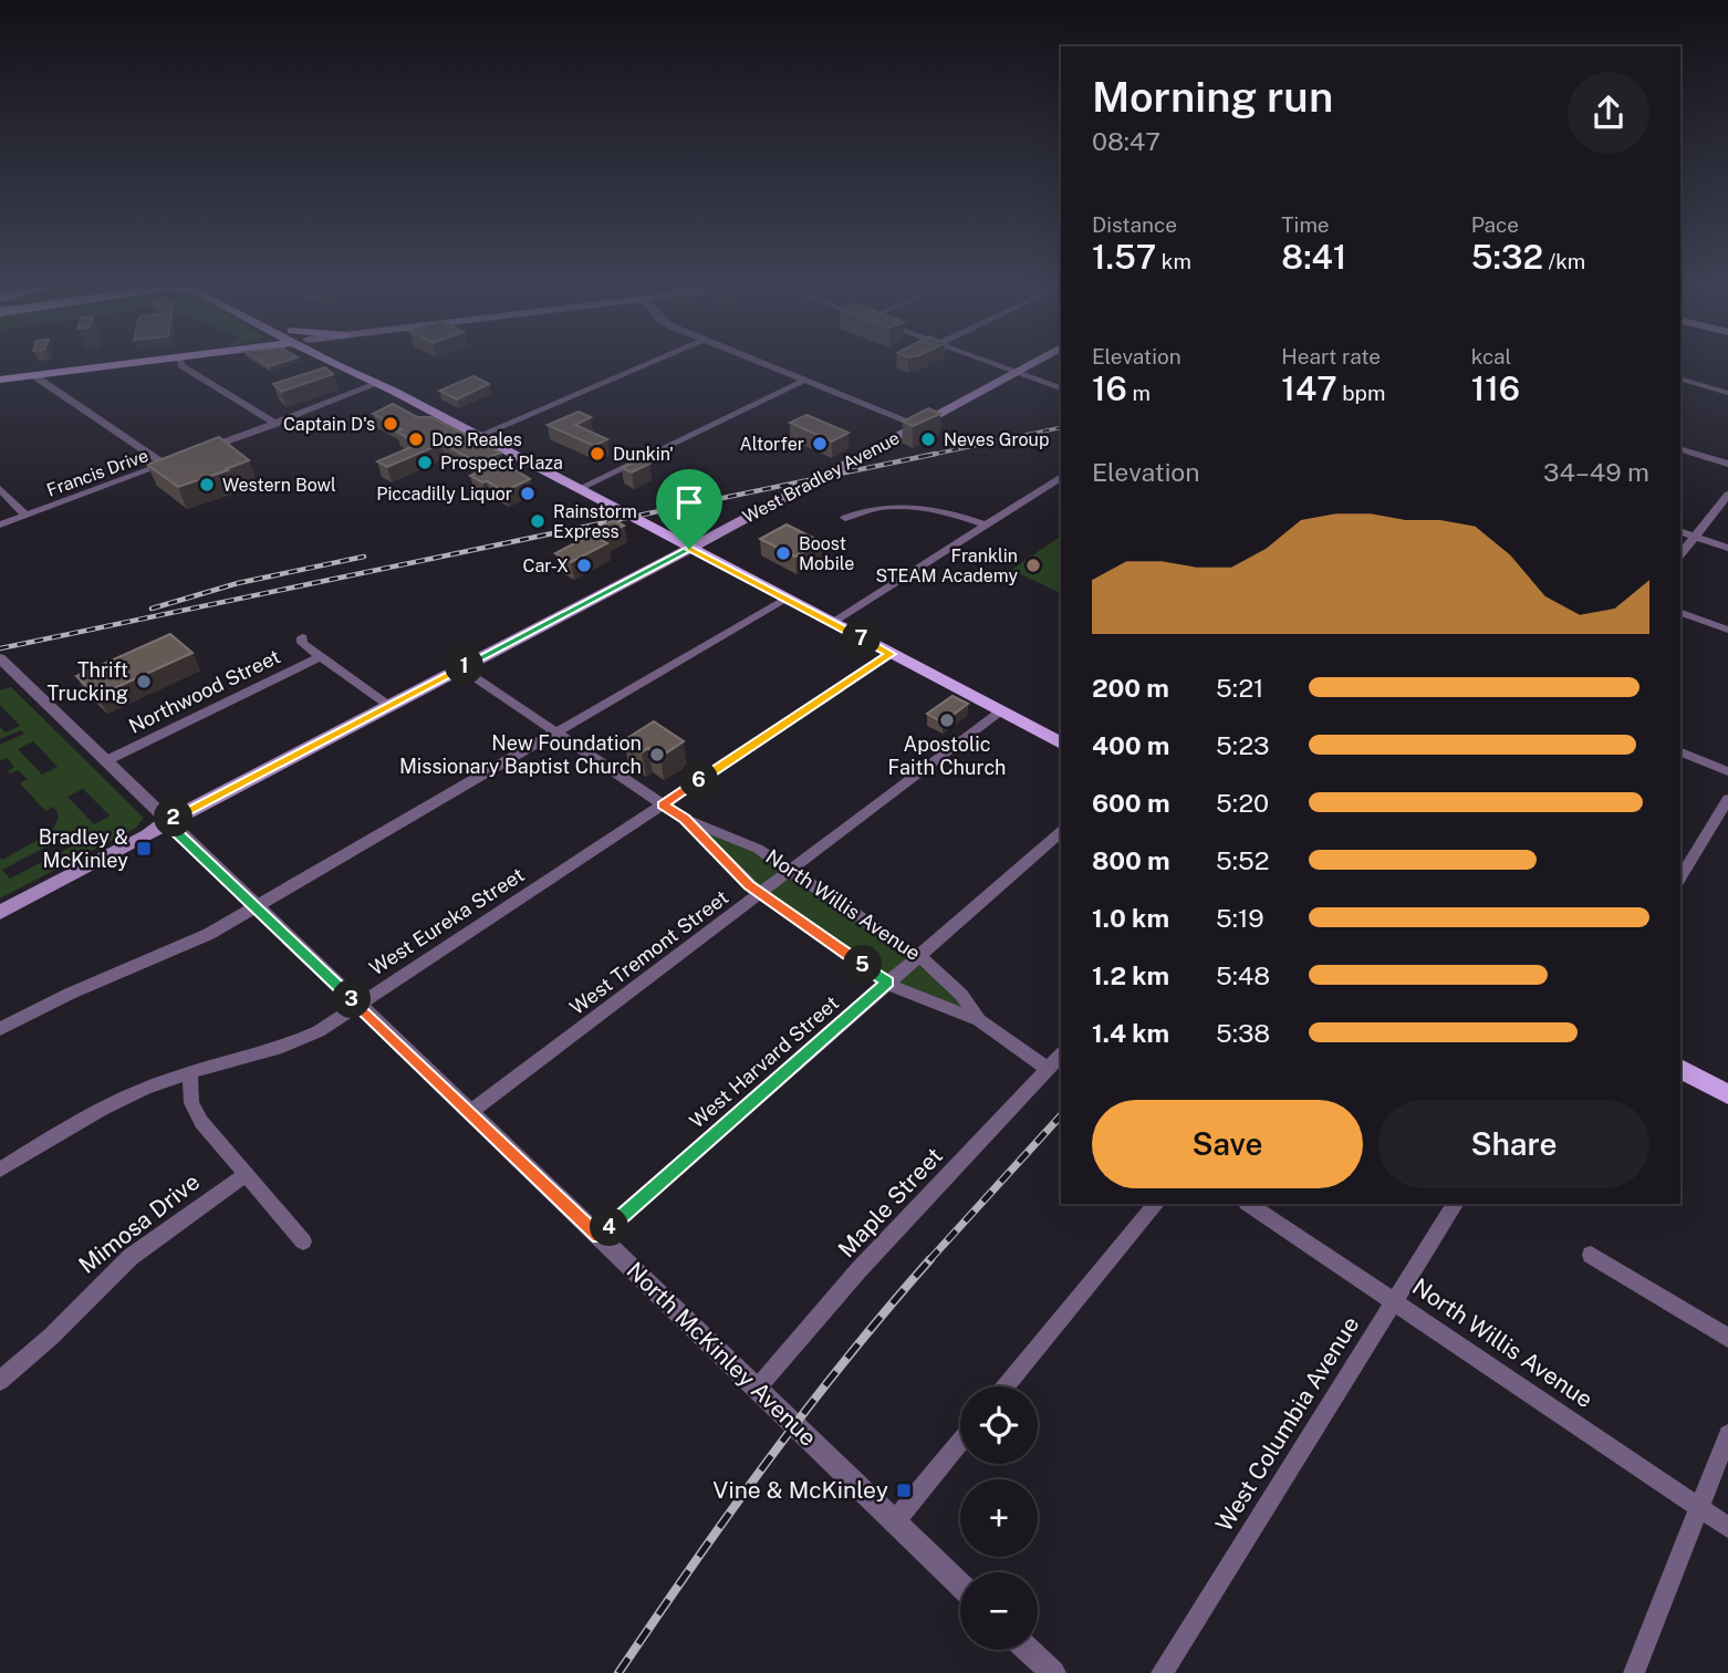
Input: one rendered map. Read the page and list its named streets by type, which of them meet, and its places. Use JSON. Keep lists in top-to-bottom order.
{
  "streets": {
    "main road": ["West Bradley Avenue"],
    "street": [
      "Francis Drive",
      "Northwood Street",
      "North Willis Avenue",
      "West Eureka Street",
      "West Tremont Street",
      "West Harvard Street",
      "Maple Street",
      "Mimosa Drive",
      "North McKinley Avenue",
      "West Columbia Avenue"
    ]
  },
  "crossings": [
    ["West Bradley Avenue", "North Willis Avenue"],
    ["West Bradley Avenue", "North McKinley Avenue"],
    ["Northwood Street", "North McKinley Avenue"],
    ["North Willis Avenue", "West Eureka Street"],
    ["North Willis Avenue", "West Tremont Street"],
    ["North Willis Avenue", "West Harvard Street"],
    ["North Willis Avenue", "Maple Street"],
    ["North Willis Avenue", "West Columbia Avenue"],
    ["West Eureka Street", "North McKinley Avenue"],
    ["West Tremont Street", "North McKinley Avenue"],
    ["West Harvard Street", "North McKinley Avenue"],
    ["Maple Street", "North McKinley Avenue"]
  ],
  "places": {
    "other": [
      "Captain D's",
      "Dos Reales",
      "Neves Group",
      "Altorfer",
      "Dunkin'",
      "Prospect Plaza",
      "Western Bowl",
      "Piccadilly Liquor",
      "Rainstorm Express",
      "Boost Mobile",
      "Car-X",
      "Franklin STEAM Academy",
      "Thrift Trucking",
      "Apostolic Faith Church",
      "New Foundation Missionary Baptist Church"
    ],
    "transit": ["Bradley & McKinley", "Vine & McKinley"]
  },
  "page": {
    "heading": ["Morning run", "08:47"],
    "stats": [
      ["Distance", "1.57 km"],
      ["Time", "8:41"],
      ["Pace", "5:32 /km"],
      ["Elevation", "16 m"],
      ["Heart rate", "147 bpm"],
      ["kcal", "116"]
    ],
    "chart": ["Elevation", "34–49 m"],
    "pins": [
      "7",
      "1",
      "6",
      "2",
      "5",
      "3",
      "4"
    ],
    "list": [
      {
        "name": "200 m",
        "note": "5:21"
      },
      {
        "name": "400 m",
        "note": "5:23"
      },
      {
        "name": "600 m",
        "note": "5:20"
      },
      {
        "name": "800 m",
        "note": "5:52"
      },
      {
        "name": "1.0 km",
        "note": "5:19"
      },
      {
        "name": "1.2 km",
        "note": "5:48"
      },
      {
        "name": "1.4 km",
        "note": "5:38"
      }
    ],
    "buttons": ["Save", "Share"],
    "map_buttons": ["+", "−"]
  }
}
